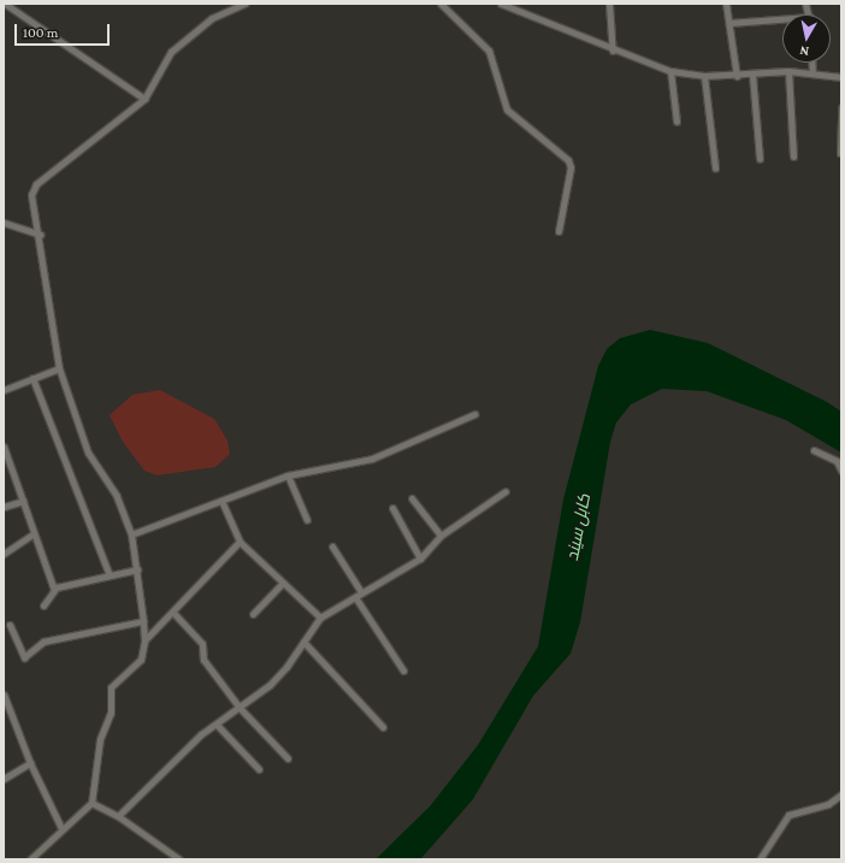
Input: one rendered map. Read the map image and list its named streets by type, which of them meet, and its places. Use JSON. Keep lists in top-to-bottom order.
{
  "water": ["کابل سيند"],
  "scale_bar": "100 m",
  "north": "bottom"
}
